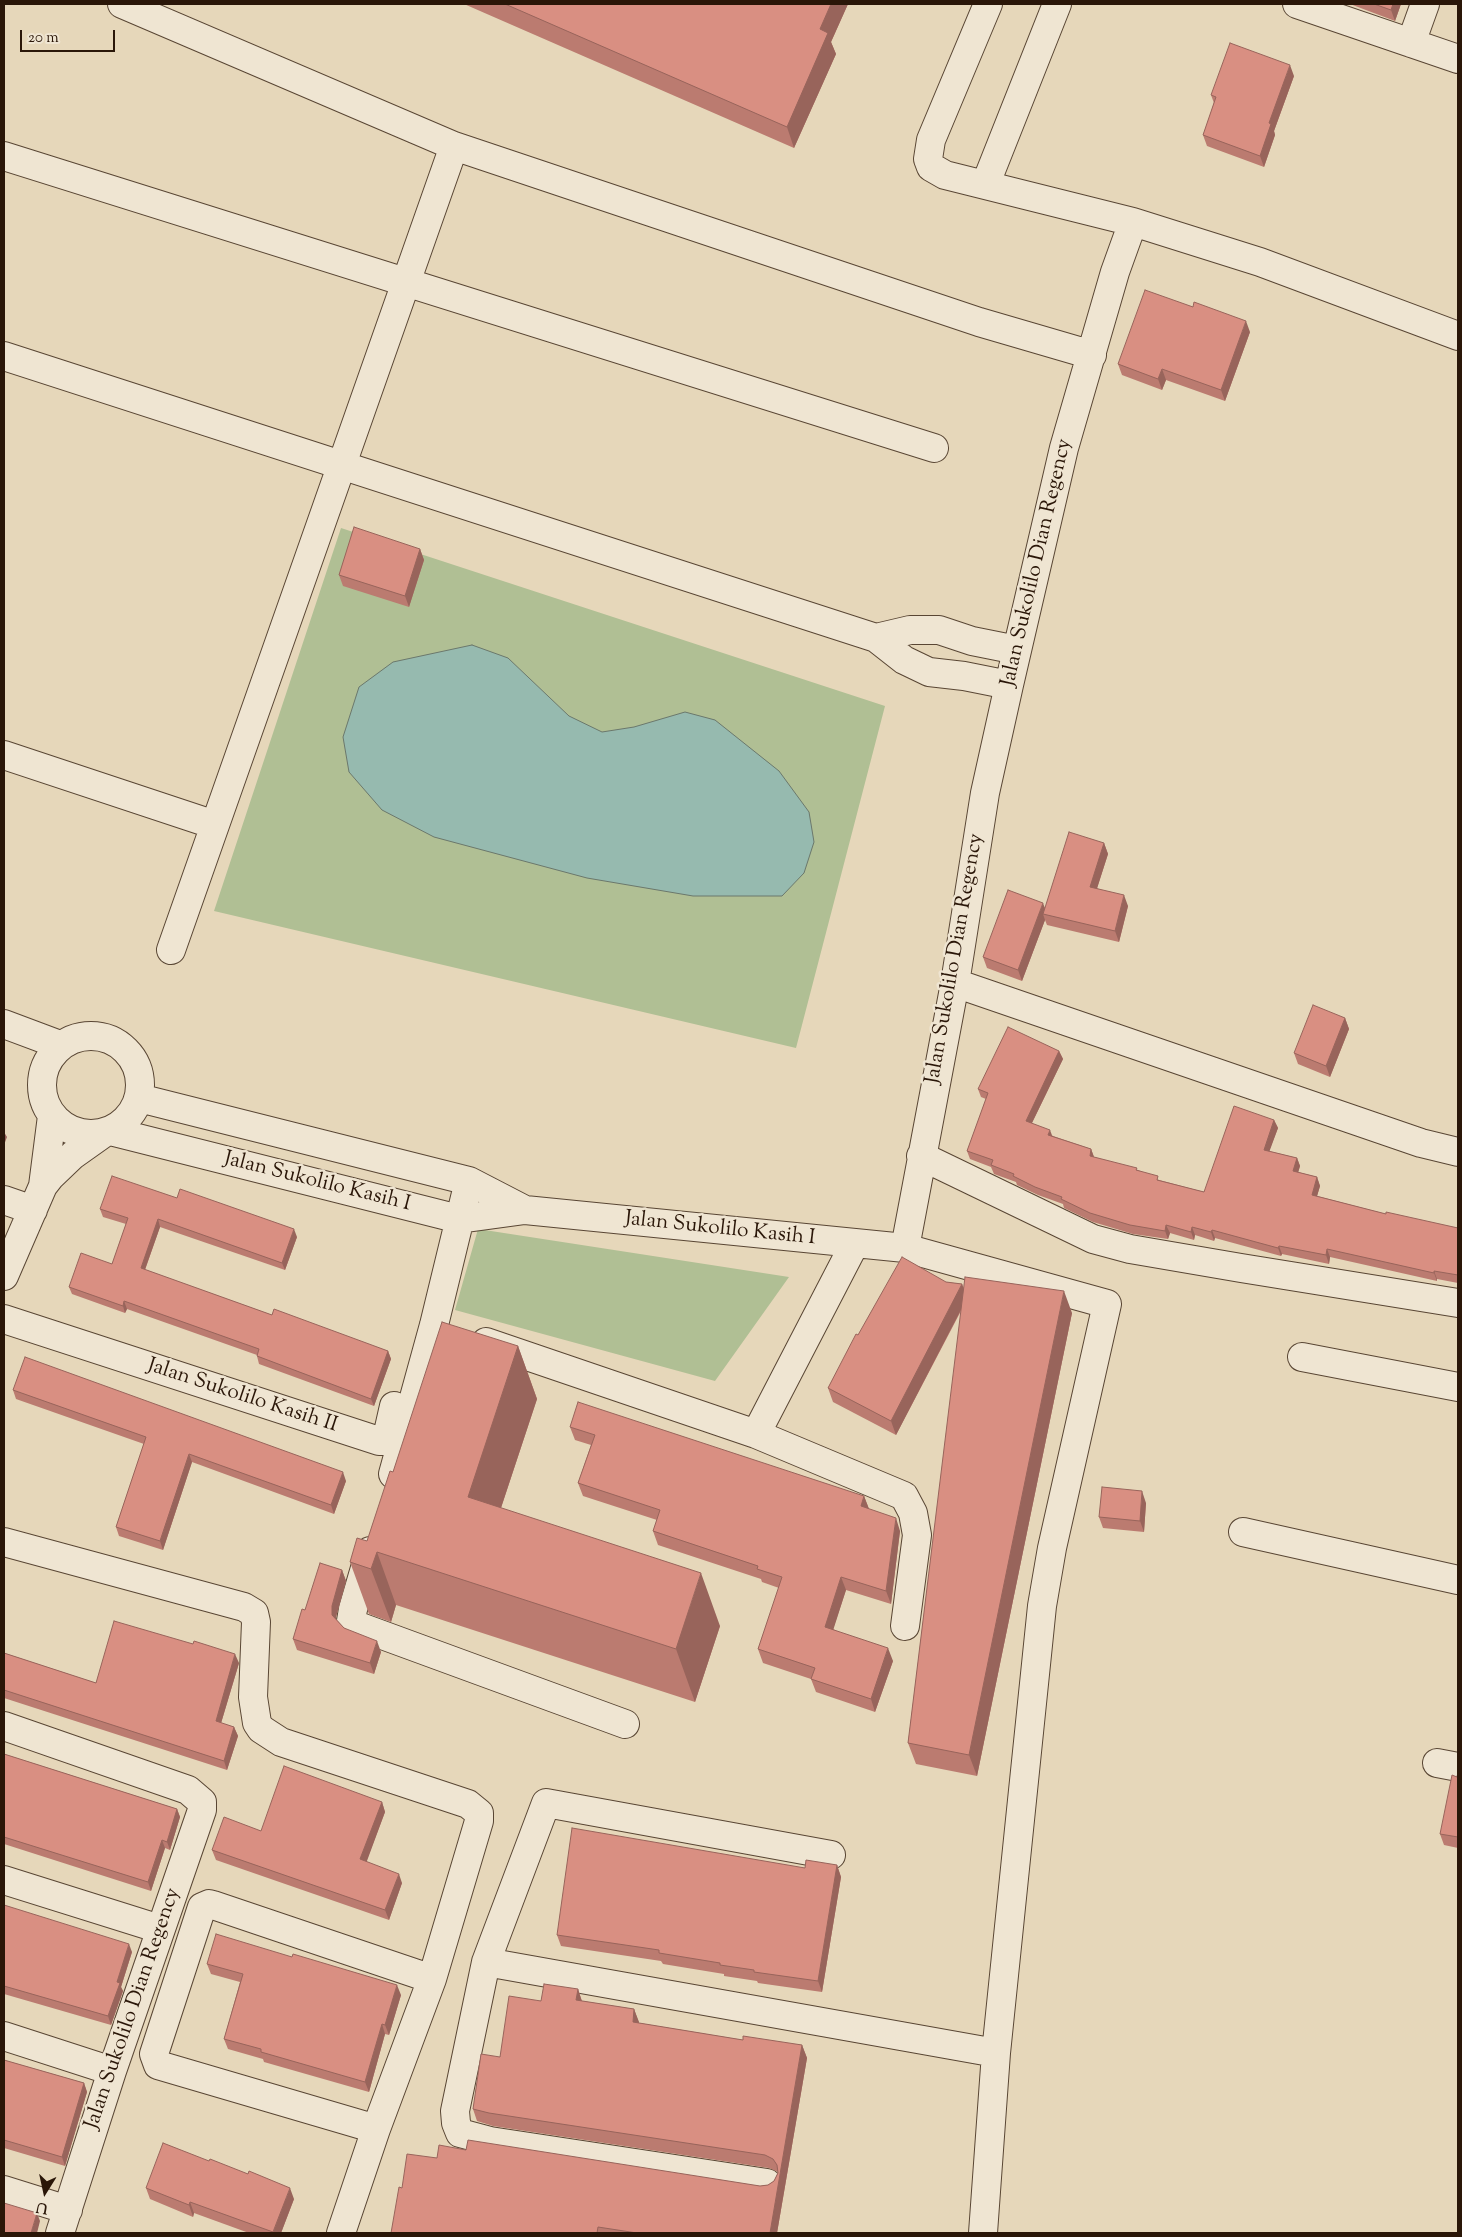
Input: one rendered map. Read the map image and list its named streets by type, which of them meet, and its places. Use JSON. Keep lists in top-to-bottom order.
{
  "streets": {
    "street": ["Jalan Sukolilo Dian Regency", "Jalan Sukolilo Kasih I", "Jalan Sukolilo Kasih II"]
  },
  "crossings": [
    ["Jalan Sukolilo Dian Regency", "Jalan Sukolilo Kasih I"]
  ],
  "scale_bar": "20 m",
  "north": "bottom"
}
